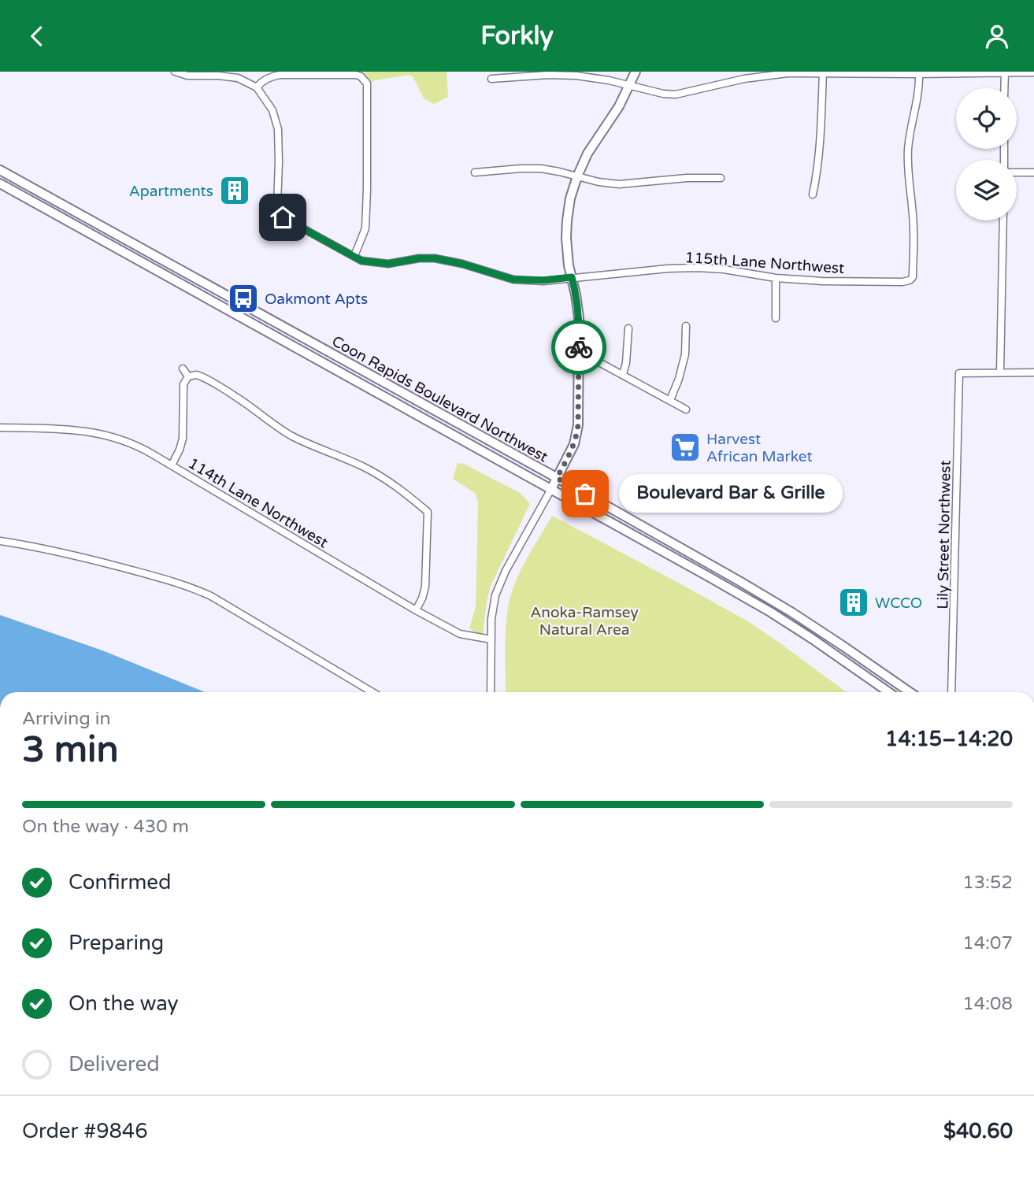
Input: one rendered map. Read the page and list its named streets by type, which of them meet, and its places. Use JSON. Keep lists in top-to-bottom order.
{
  "streets": {
    "main road": ["Coon Rapids Boulevard Northwest"],
    "street": ["115th Lane Northwest", "114th Lane Northwest", "Lily Street Northwest"]
  },
  "parks": ["Anoka-Ramsey Natural Area"],
  "places": {
    "building": ["Apartments", "WCCO"],
    "bus stop": ["Oakmont Apts"],
    "supermarket": ["Harvest African Market"],
    "other": ["Boulevard Bar & Grille"]
  },
  "page": {
    "header": "Forkly",
    "bubble": "Boulevard Bar & Grille",
    "heading": ["3 min", "Arriving in", "14:15–14:20"],
    "panel": ["Order #9846", "$40.60"],
    "bar": "On the way · 430 m",
    "list": [
      ["Confirmed", "13:52"],
      ["Preparing", "14:07"],
      ["On the way", "14:08"],
      "Delivered"
    ]
  }
}
